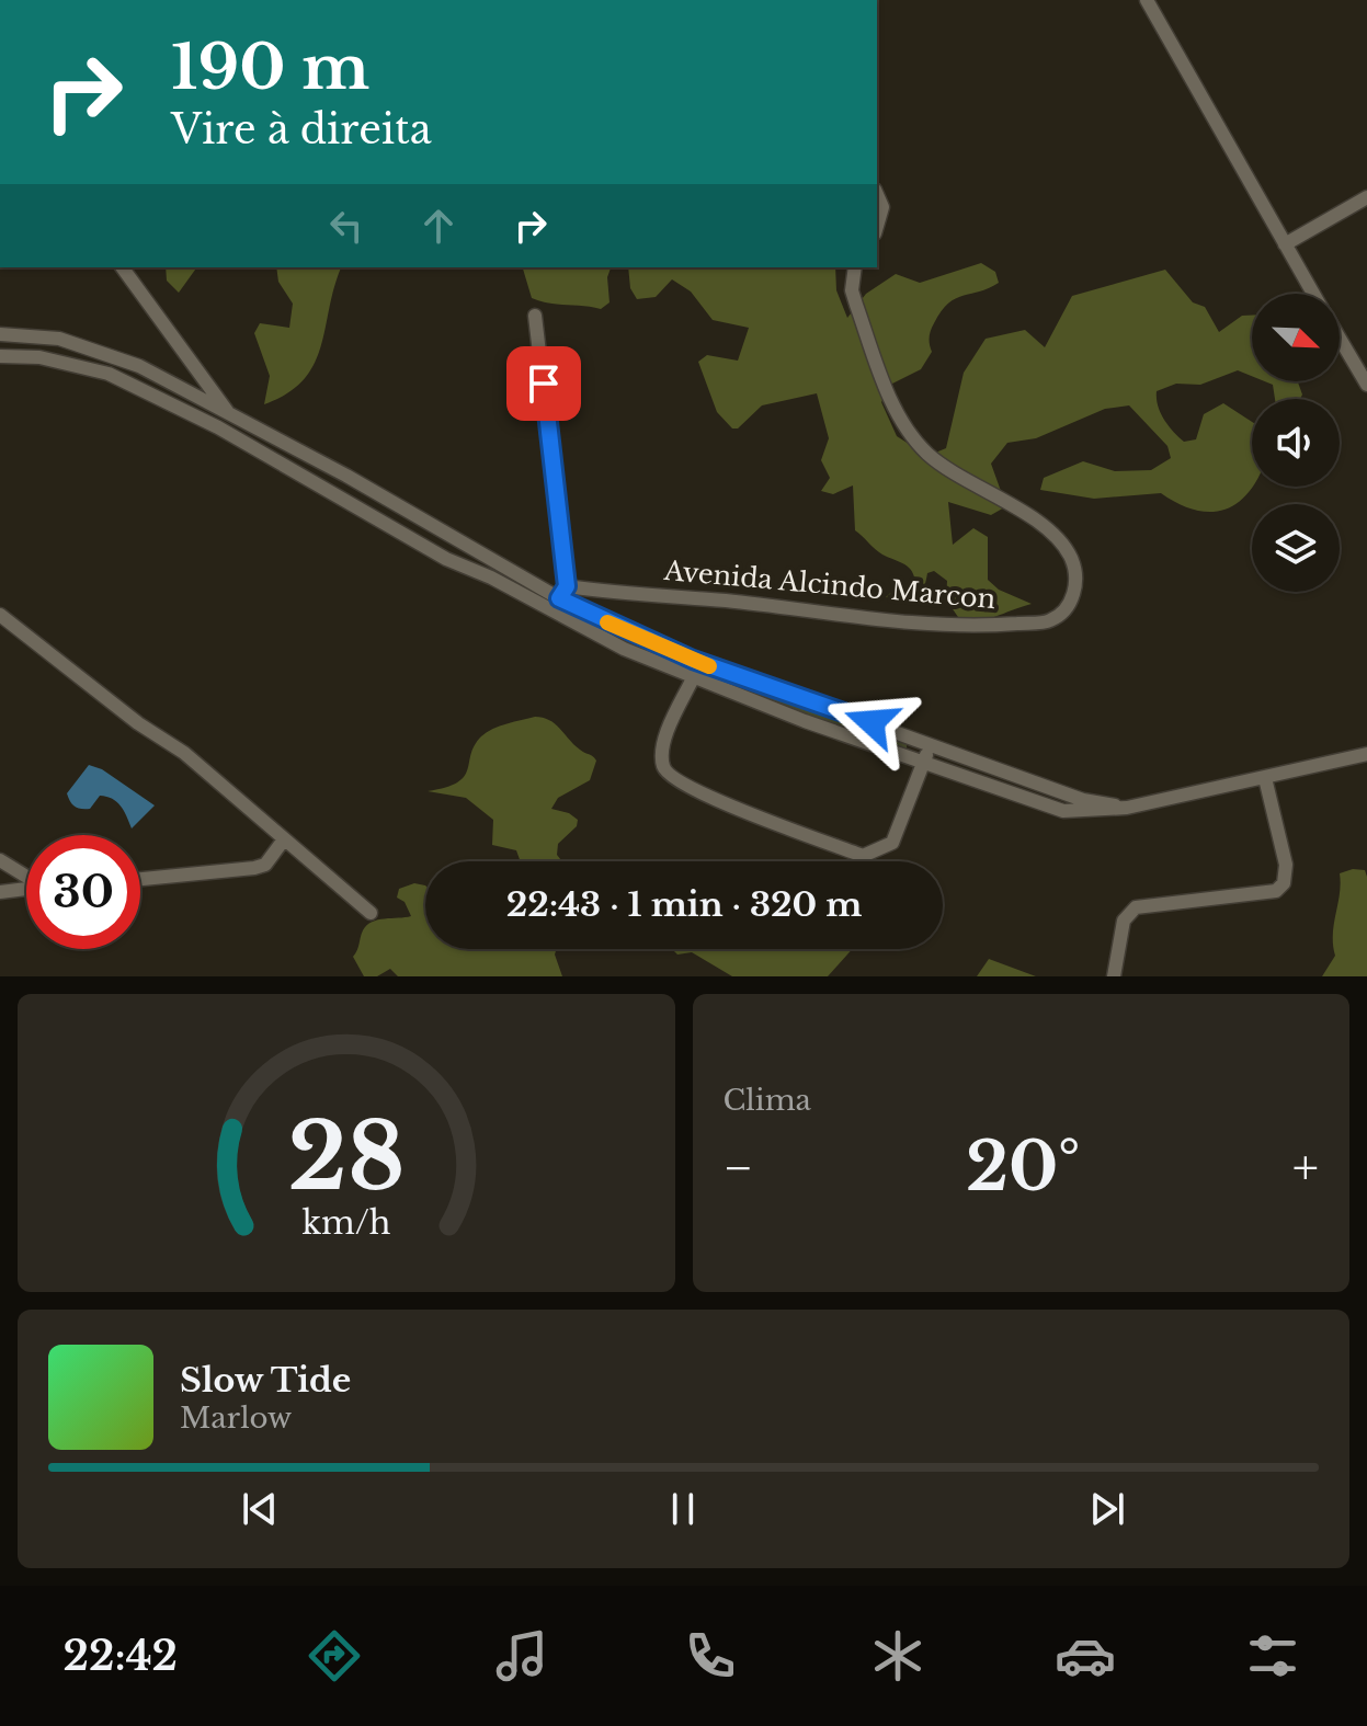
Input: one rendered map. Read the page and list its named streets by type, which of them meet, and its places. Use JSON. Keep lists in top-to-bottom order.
{
  "streets": {
    "street": ["Avenida Alcindo Marcon"]
  },
  "north": "bottom right",
  "page": {
    "turn": ["190 m", "Vire à direita"],
    "limit": "30",
    "trip": "22:43 · 1 min · 320 m",
    "tile": "Clima",
    "heat": ["−", "20°", "+"],
    "song": ["Slow Tide", "Marlow"],
    "tabs": "22:42",
    "gauge": ["28", "km/h"]
  }
}
